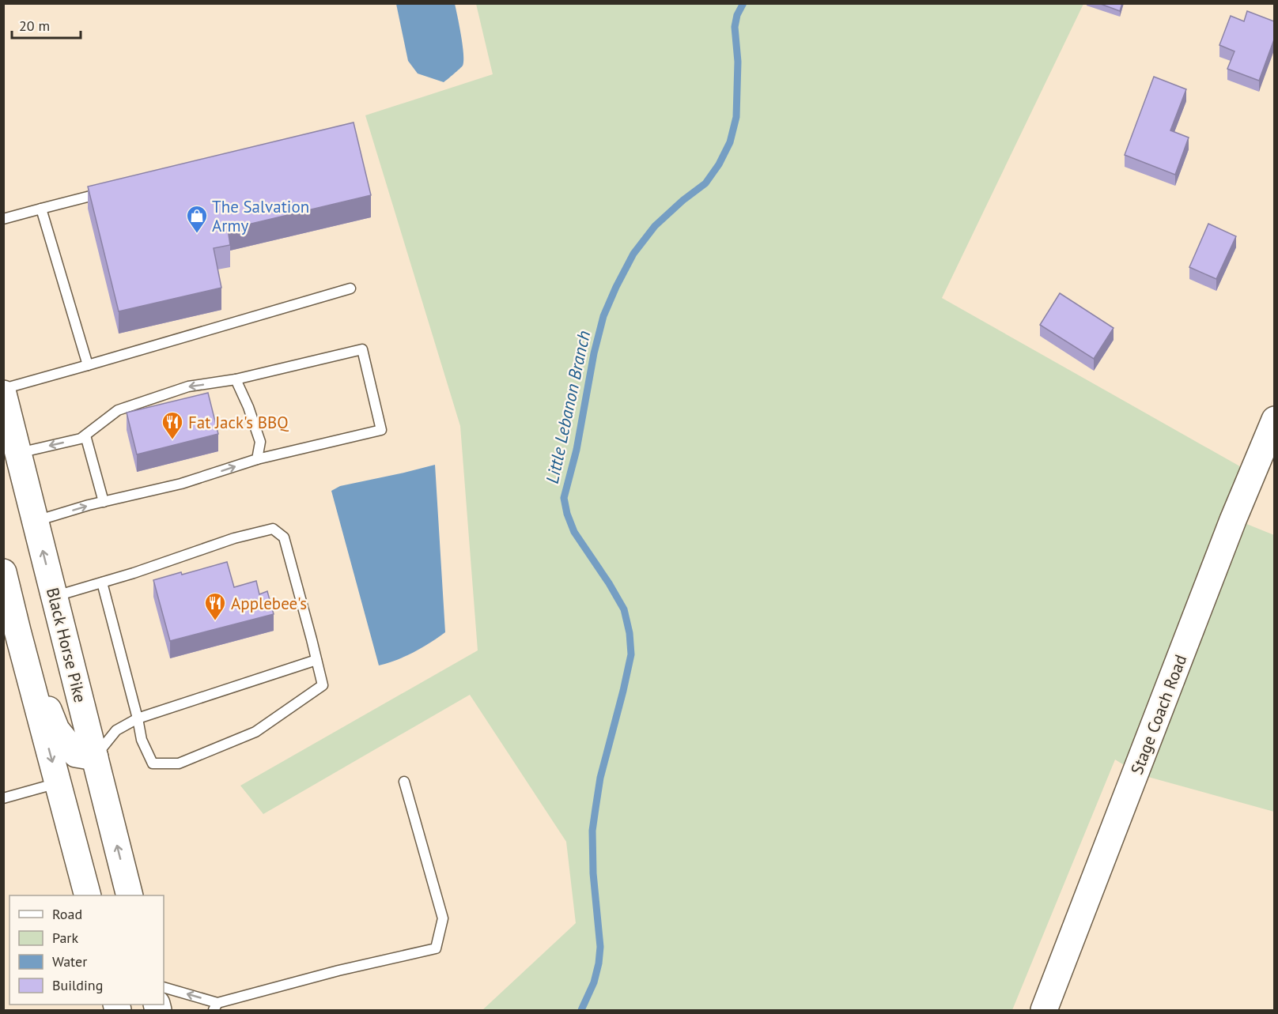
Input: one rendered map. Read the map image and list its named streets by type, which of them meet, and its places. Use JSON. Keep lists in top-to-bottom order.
{
  "streets": {
    "main road": ["Black Horse Pike", "Stage Coach Road"]
  },
  "water": ["Little Lebanon Branch"],
  "places": {
    "shop": ["The Salvation Army"],
    "restaurant": ["Fat Jack's BBQ", "Applebee's"]
  },
  "legend": [
    "Road",
    "Park",
    "Water",
    "Building"
  ],
  "scale_bar": "20 m"
}
